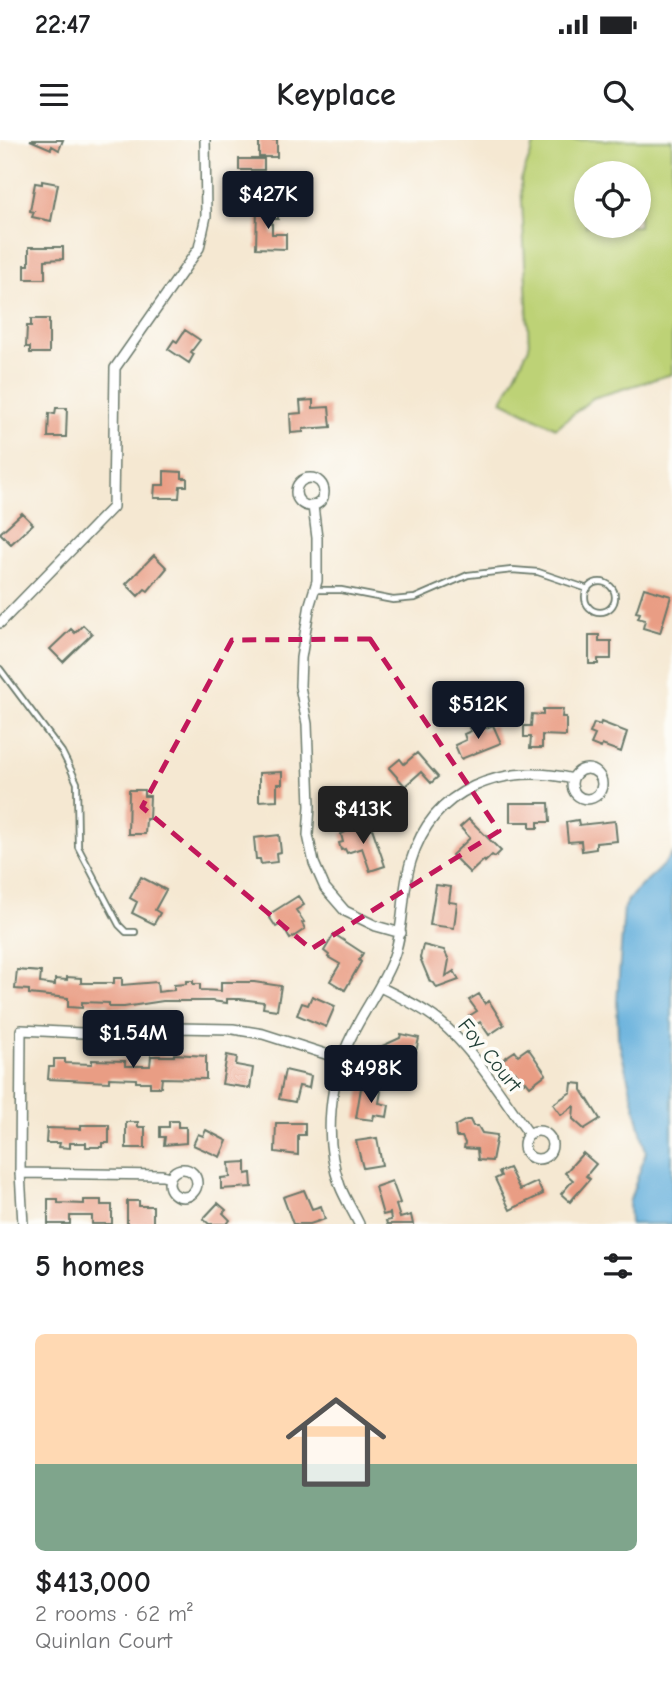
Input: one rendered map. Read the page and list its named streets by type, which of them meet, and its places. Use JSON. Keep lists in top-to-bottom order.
{
  "streets": {
    "street": ["Foy Court"]
  },
  "page": {
    "status": "22:47",
    "header": "Keyplace",
    "price": [
      "$427K",
      "$512K",
      "$413K",
      "$1.54M",
      "$498K"
    ],
    "heading": "5 homes",
    "list": [
      {
        "name": "$413,000",
        "note": "2 rooms · 62 m² · Quinlan Court"
      }
    ]
  }
}
